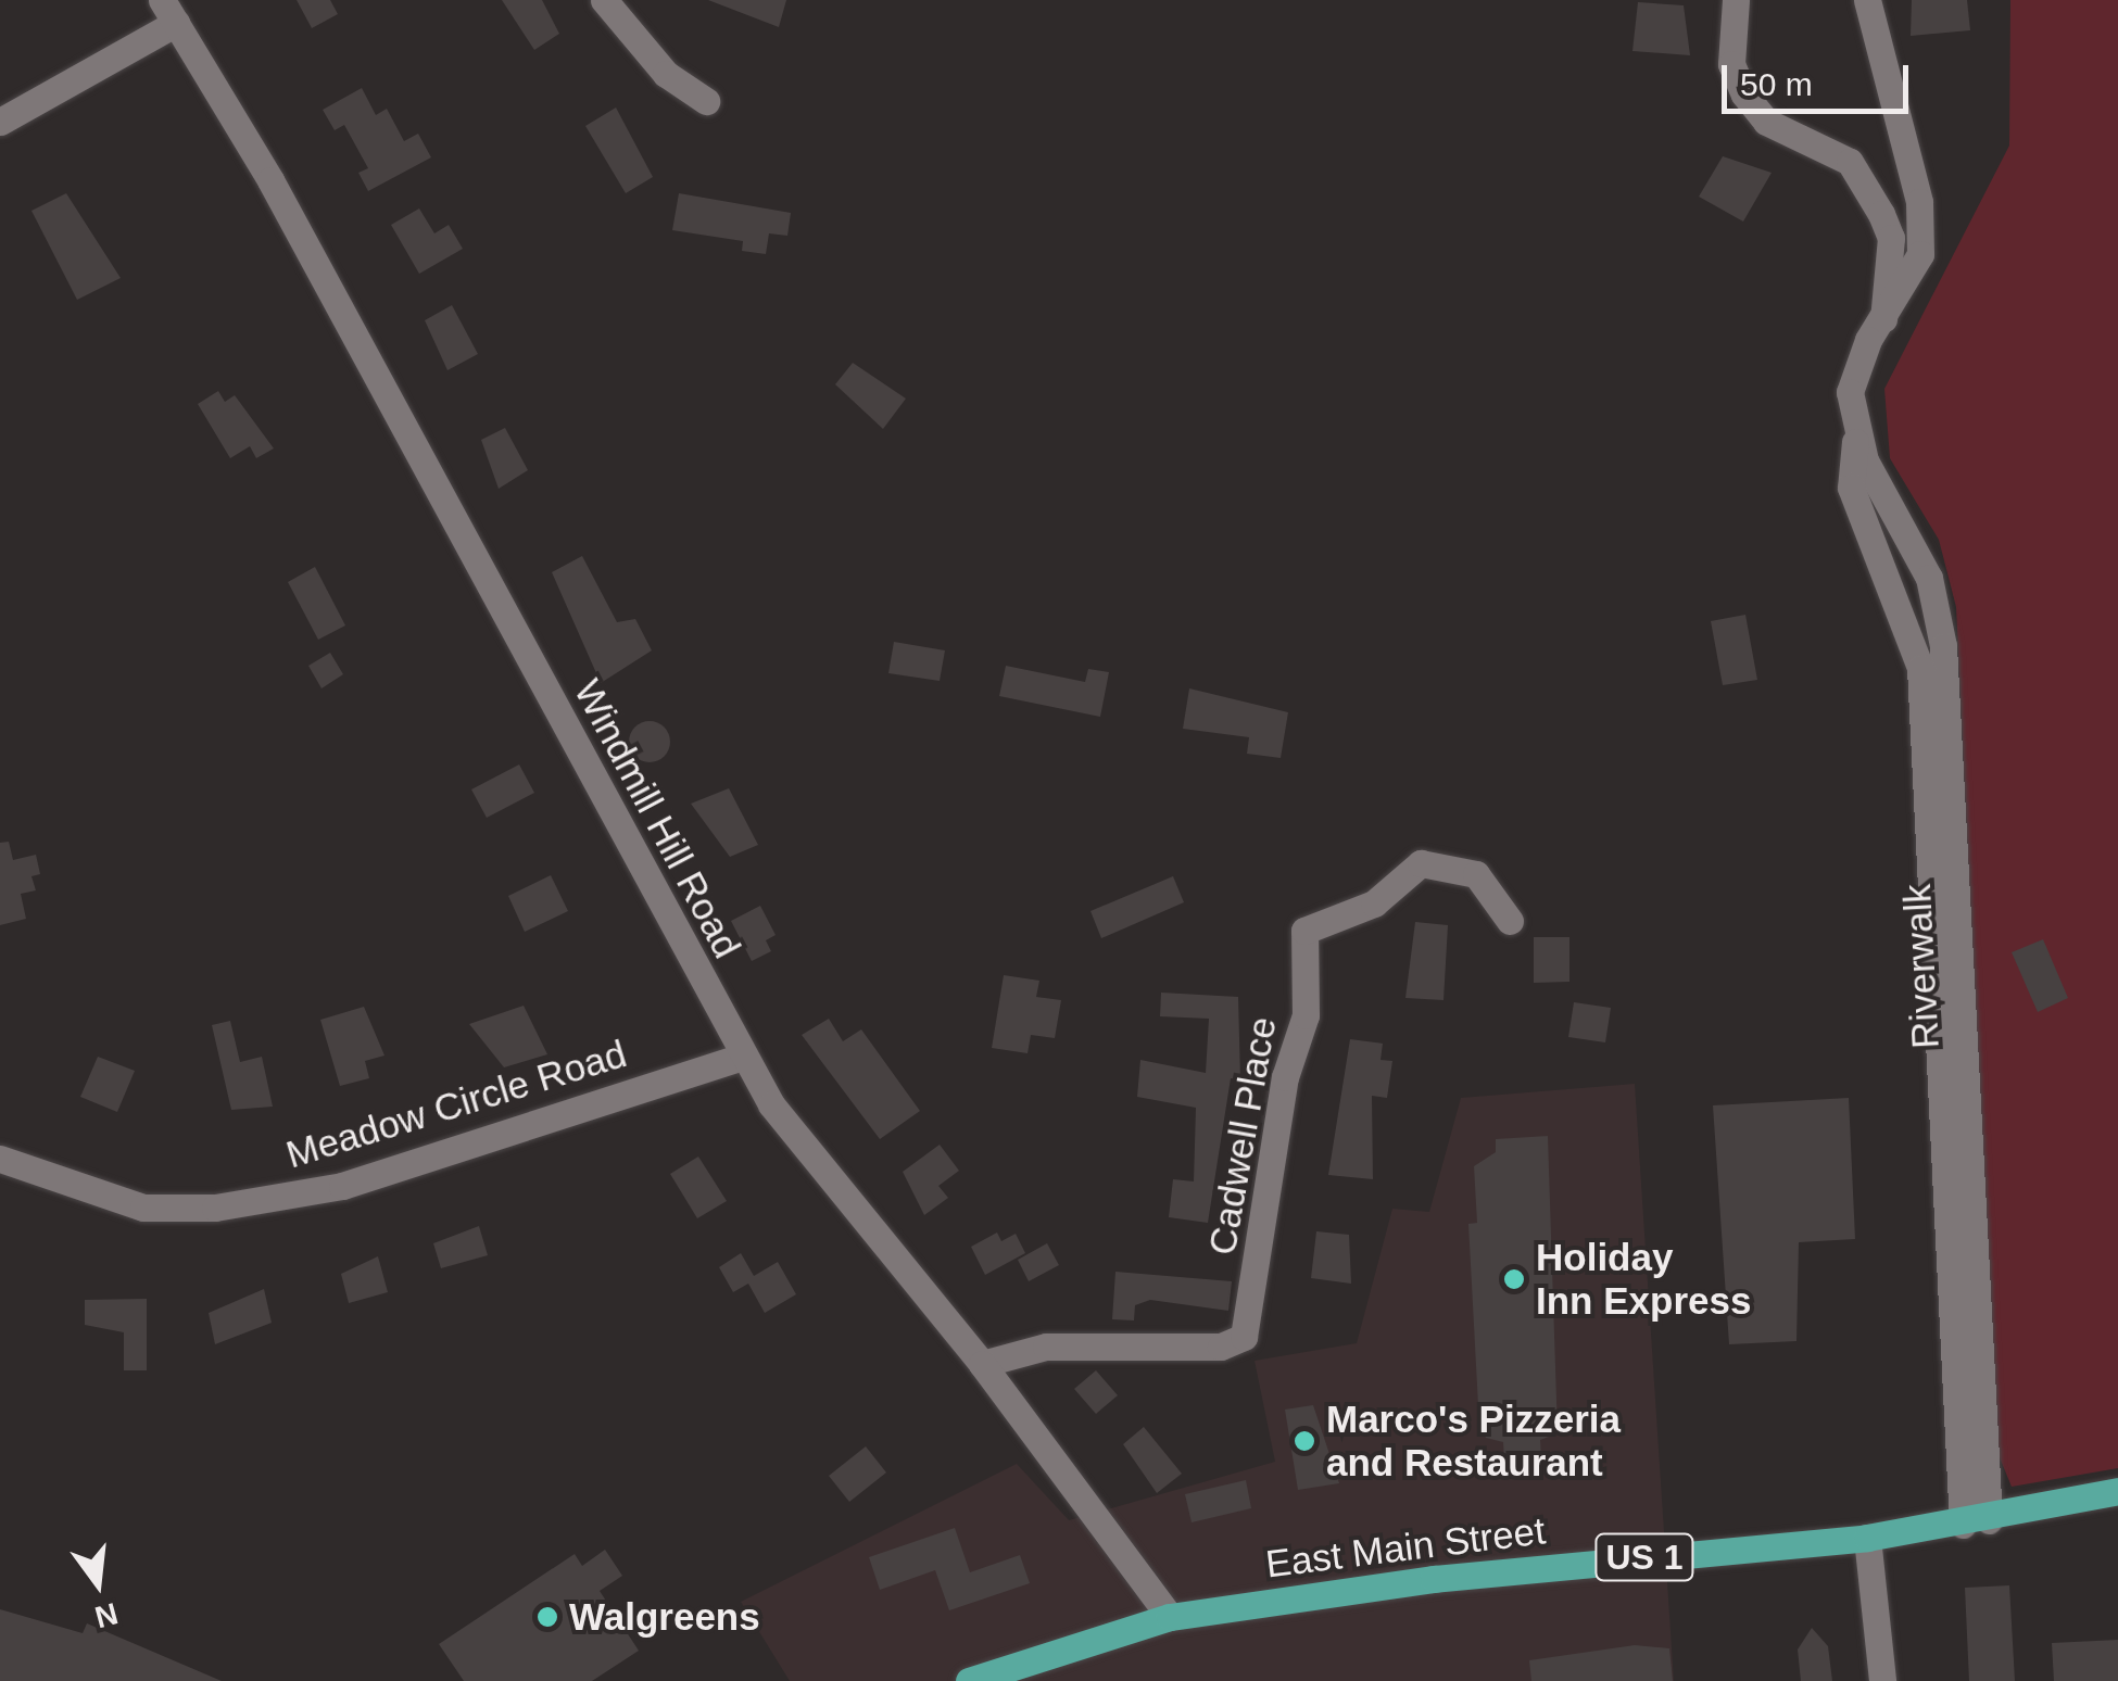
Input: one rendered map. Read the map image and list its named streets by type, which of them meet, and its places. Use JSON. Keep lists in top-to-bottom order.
{
  "streets": {
    "main road": ["East Main Street", "US 1"],
    "street": [
      "Windmill Hill Road",
      "Riverwalk",
      "Meadow Circle Road",
      "Cadwell Place"
    ]
  },
  "crossings": [
    ["Windmill Hill Road", "Meadow Circle Road"],
    ["Windmill Hill Road", "Cadwell Place"],
    ["Windmill Hill Road", "East Main Street"],
    ["Riverwalk", "East Main Street"]
  ],
  "places": ["Holiday Inn Express", "Marco's Pizzeria and Restaurant", "Walgreens"],
  "scale_bar": "50 m",
  "north": "bottom"
}
